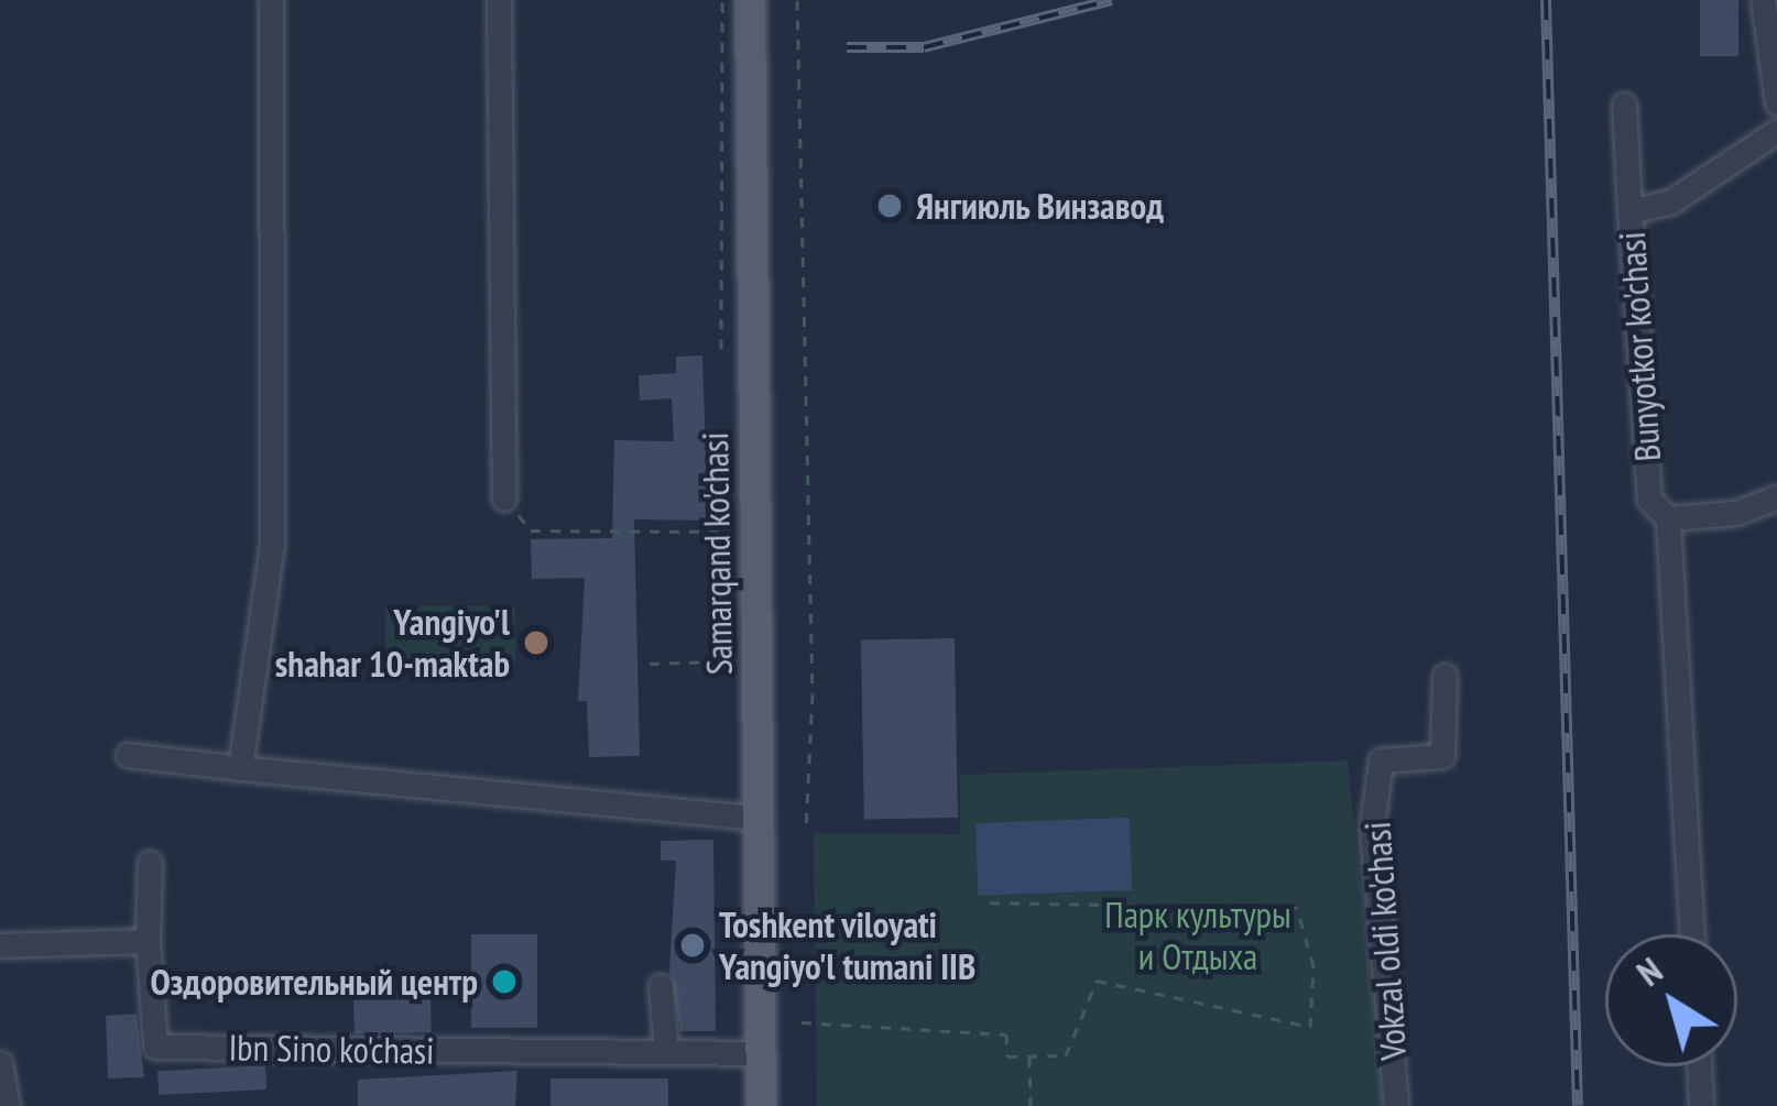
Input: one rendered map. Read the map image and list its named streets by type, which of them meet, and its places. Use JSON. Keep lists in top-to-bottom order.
{
  "streets": {
    "main road": ["Samarqand ko'chasi"],
    "street": ["Bunyotkor ko'chasi", "Vokzal oldi ko'chasi", "Ibn Sino ko'chasi"]
  },
  "crossings": [
    ["Samarqand ko'chasi", "Ibn Sino ko'chasi"]
  ],
  "parks": ["Парк культуры и Отдыха"],
  "places": [
    "Янгиюль Винзавод",
    "Yangiyo'l shahar 10-maktab",
    "Toshkent viloyati Yangiyo'l tumani IIB",
    "Оздоровительный центр"
  ],
  "north": "top left"
}
